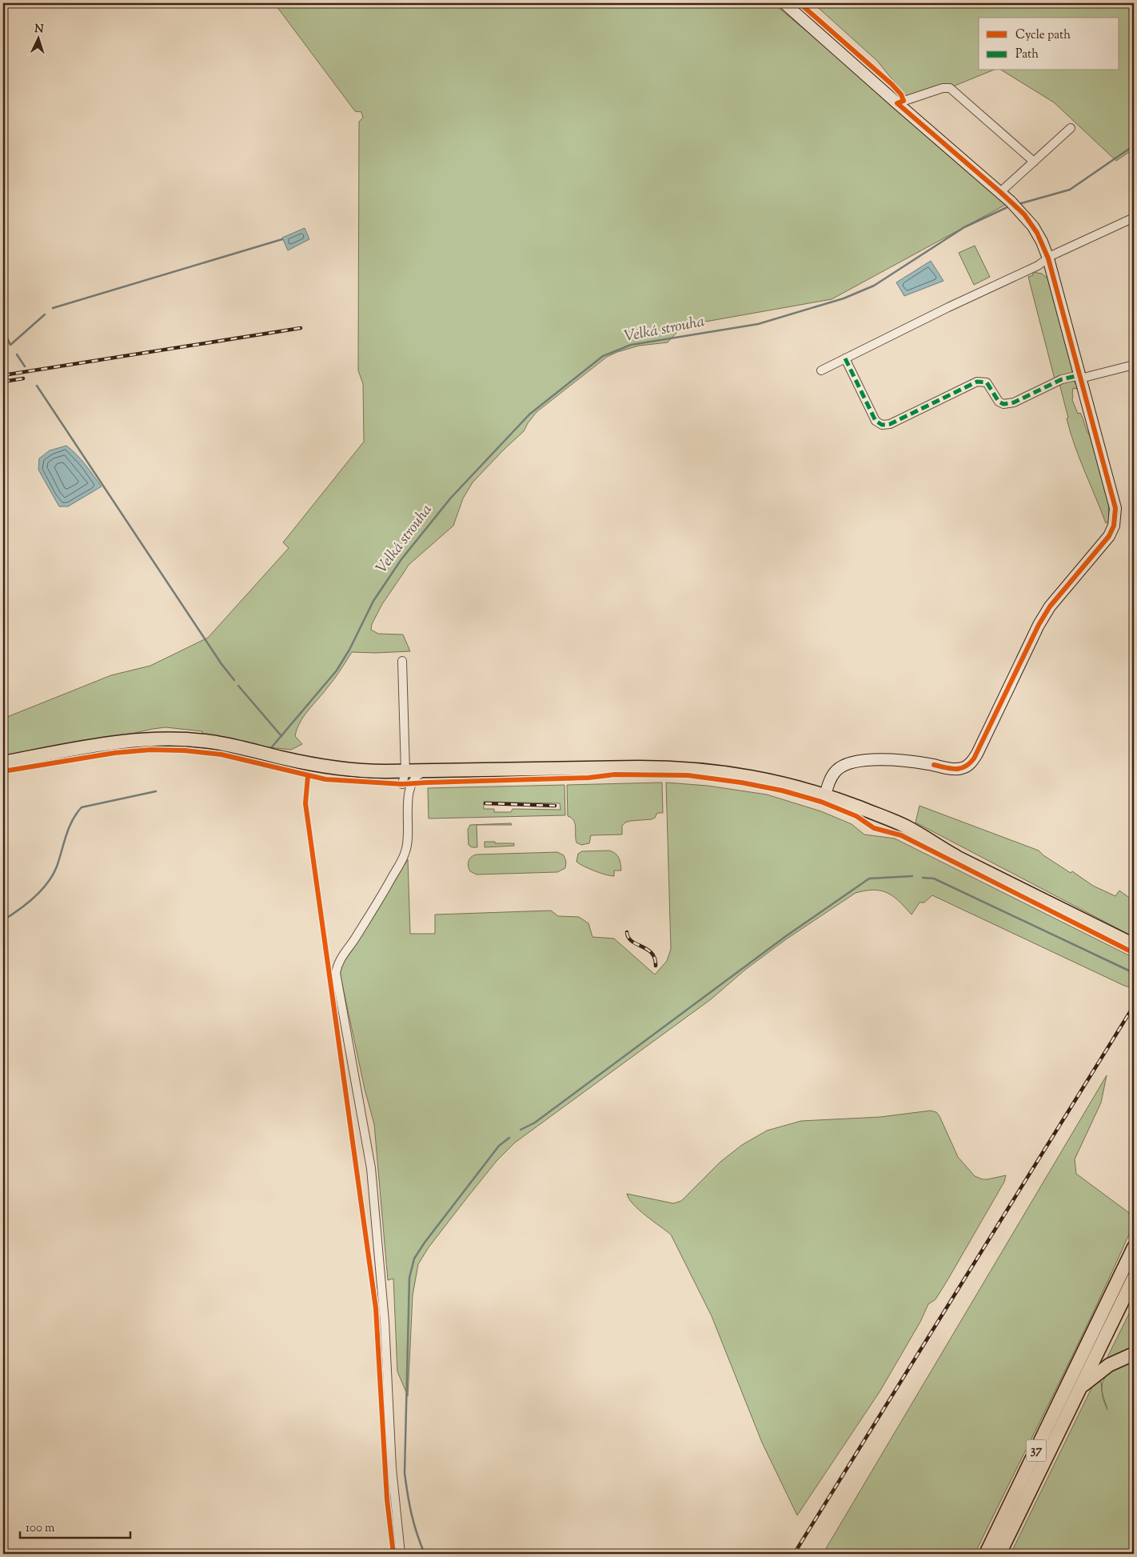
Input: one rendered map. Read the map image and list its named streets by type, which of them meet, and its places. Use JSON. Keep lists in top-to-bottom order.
{
  "streets": {
    "main road": ["37"]
  },
  "water": ["Velká strouha"],
  "legend": ["Cycle path", "Path"],
  "scale_bar": "100 m",
  "north": "top"
}
